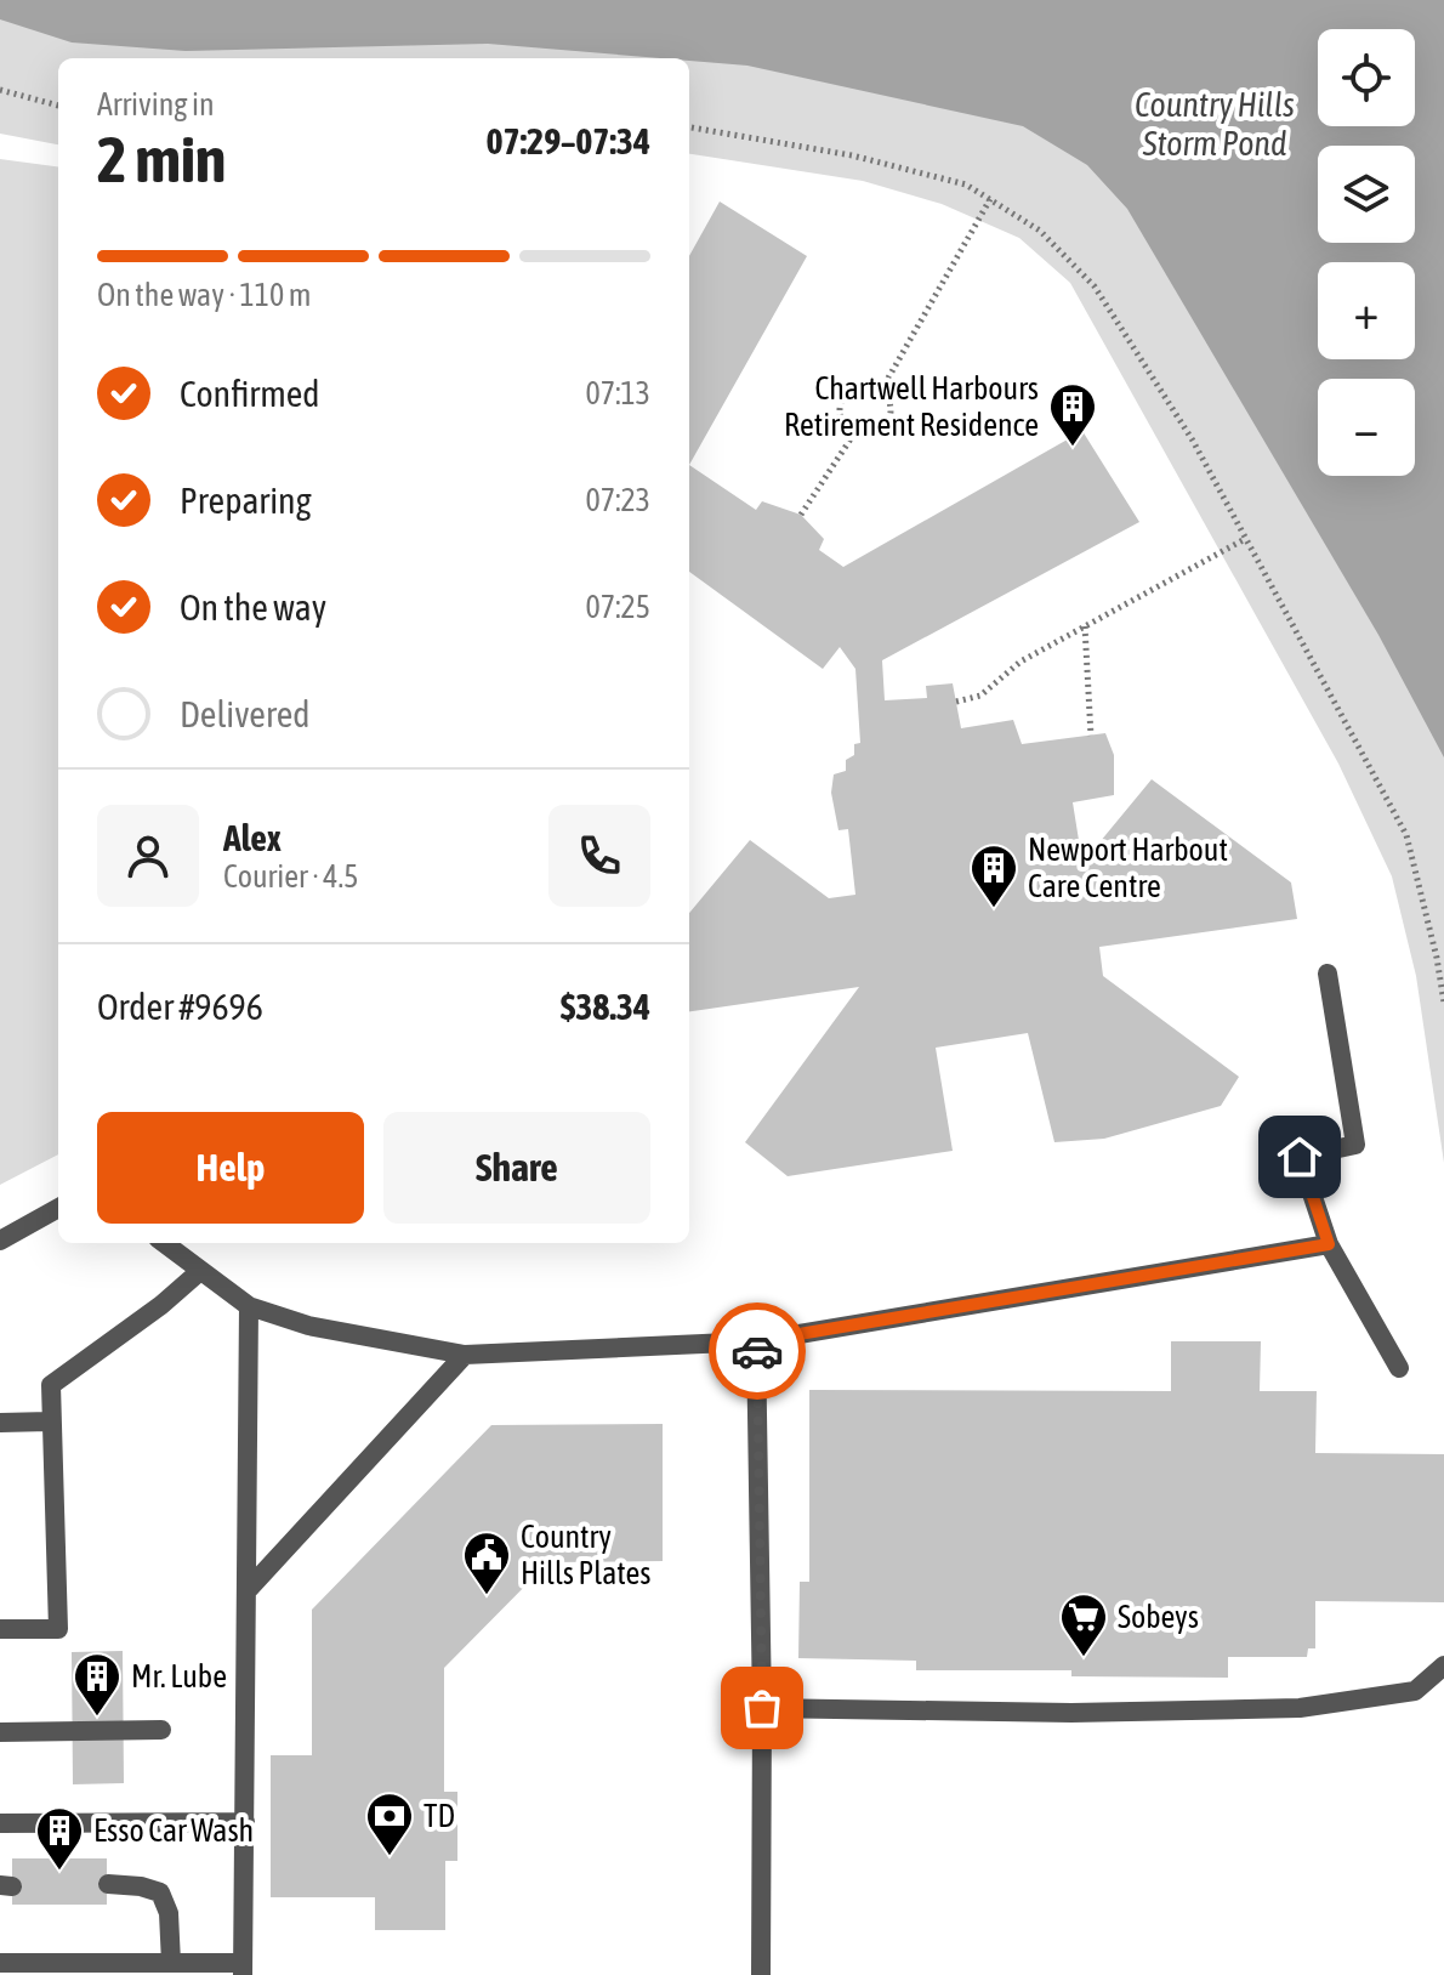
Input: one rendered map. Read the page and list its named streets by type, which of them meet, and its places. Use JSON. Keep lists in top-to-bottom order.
{
  "water": ["Country Hills Storm Pond"],
  "places": {
    "building": [
      "Chartwell Harbours Retirement Residence",
      "Newport Harbout Care Centre",
      "Mr. Lube",
      "Esso Car Wash"
    ],
    "public building": ["Country Hills Plates"],
    "supermarket": ["Sobeys"],
    "bank": ["TD"]
  },
  "page": {
    "map_buttons": ["+", "−"],
    "heading": ["2 min", "Arriving in", "07:29–07:34"],
    "panel": [
      "Alex",
      "Courier · 4.5",
      "Order #9696",
      "$38.34"
    ],
    "bar": "On the way · 110 m",
    "list": [
      ["Confirmed", "07:13"],
      ["Preparing", "07:23"],
      ["On the way", "07:25"],
      "Delivered"
    ],
    "buttons": ["Help", "Share"]
  }
}
